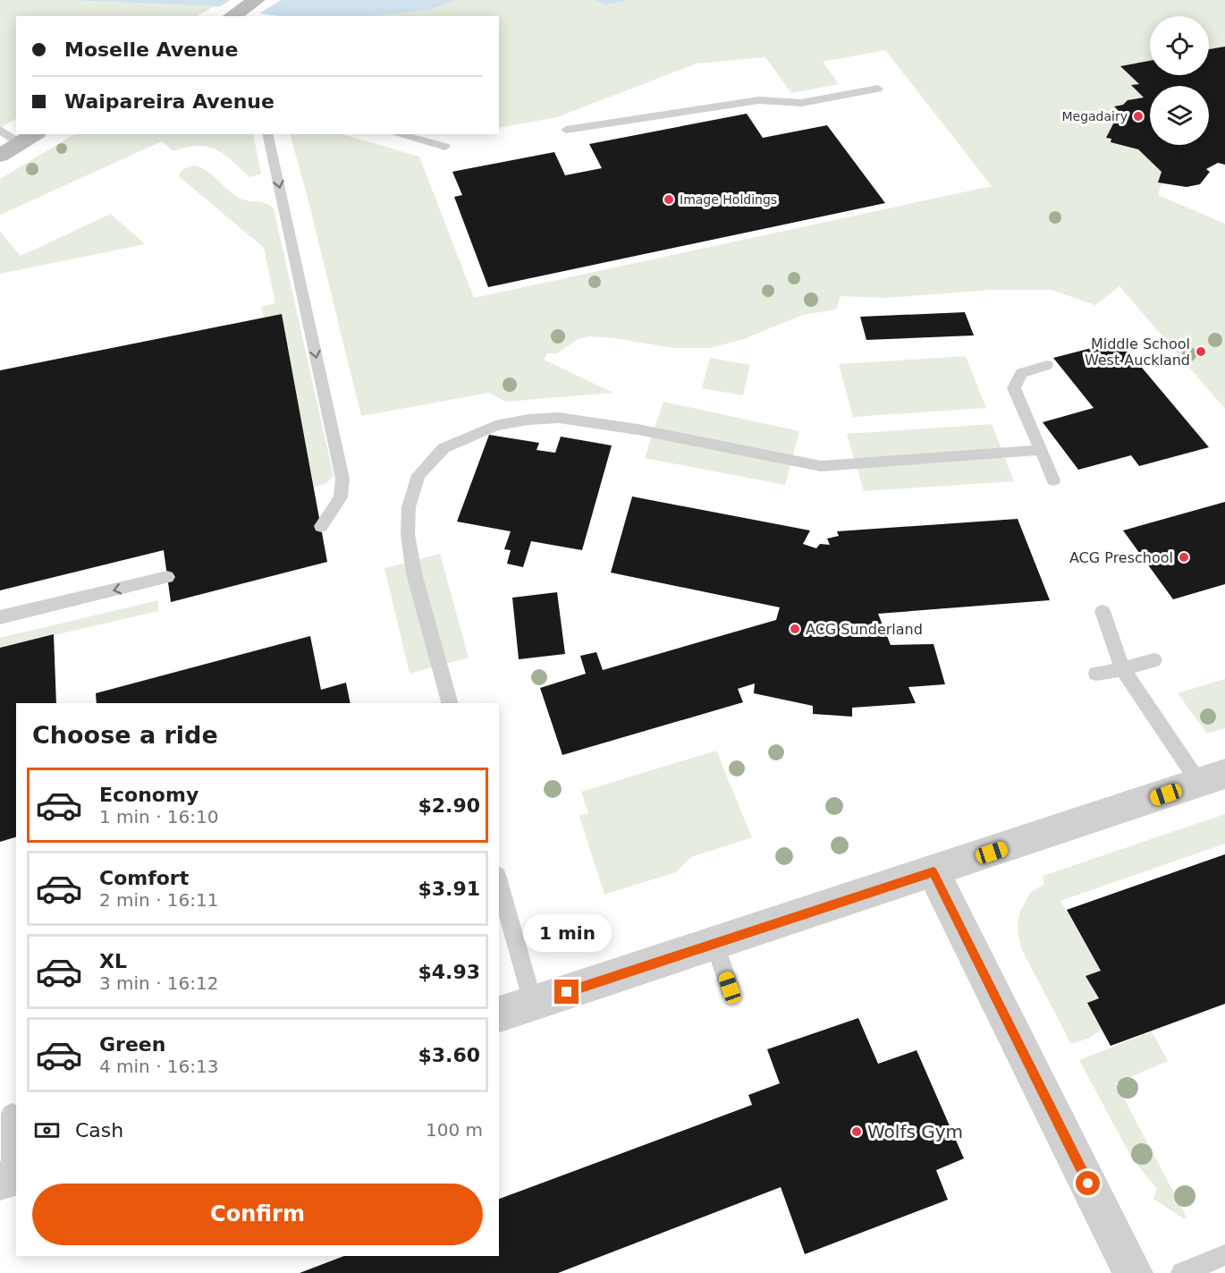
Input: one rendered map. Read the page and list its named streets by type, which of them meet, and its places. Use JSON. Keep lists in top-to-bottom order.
{
  "places": [
    "Megadairy",
    "Image Holdings",
    "Middle School West Auckland",
    "ACG Preschool",
    "ACG Sunderland",
    "Wolfs Gym"
  ],
  "page": {
    "banner": ["Moselle Avenue", "Waipareira Avenue"],
    "heading": "Choose a ride",
    "list": [
      {
        "name": "Economy",
        "note": "1 min · 16:10",
        "value": "$2.90"
      },
      {
        "name": "Comfort",
        "note": "2 min · 16:11",
        "value": "$3.91"
      },
      {
        "name": "XL",
        "note": "3 min · 16:12",
        "value": "$4.93"
      },
      {
        "name": "Green",
        "note": "4 min · 16:13",
        "value": "$3.60"
      }
    ],
    "bubble": "1 min",
    "pay": ["Cash", "100 m"],
    "buttons": "Confirm"
  }
}
